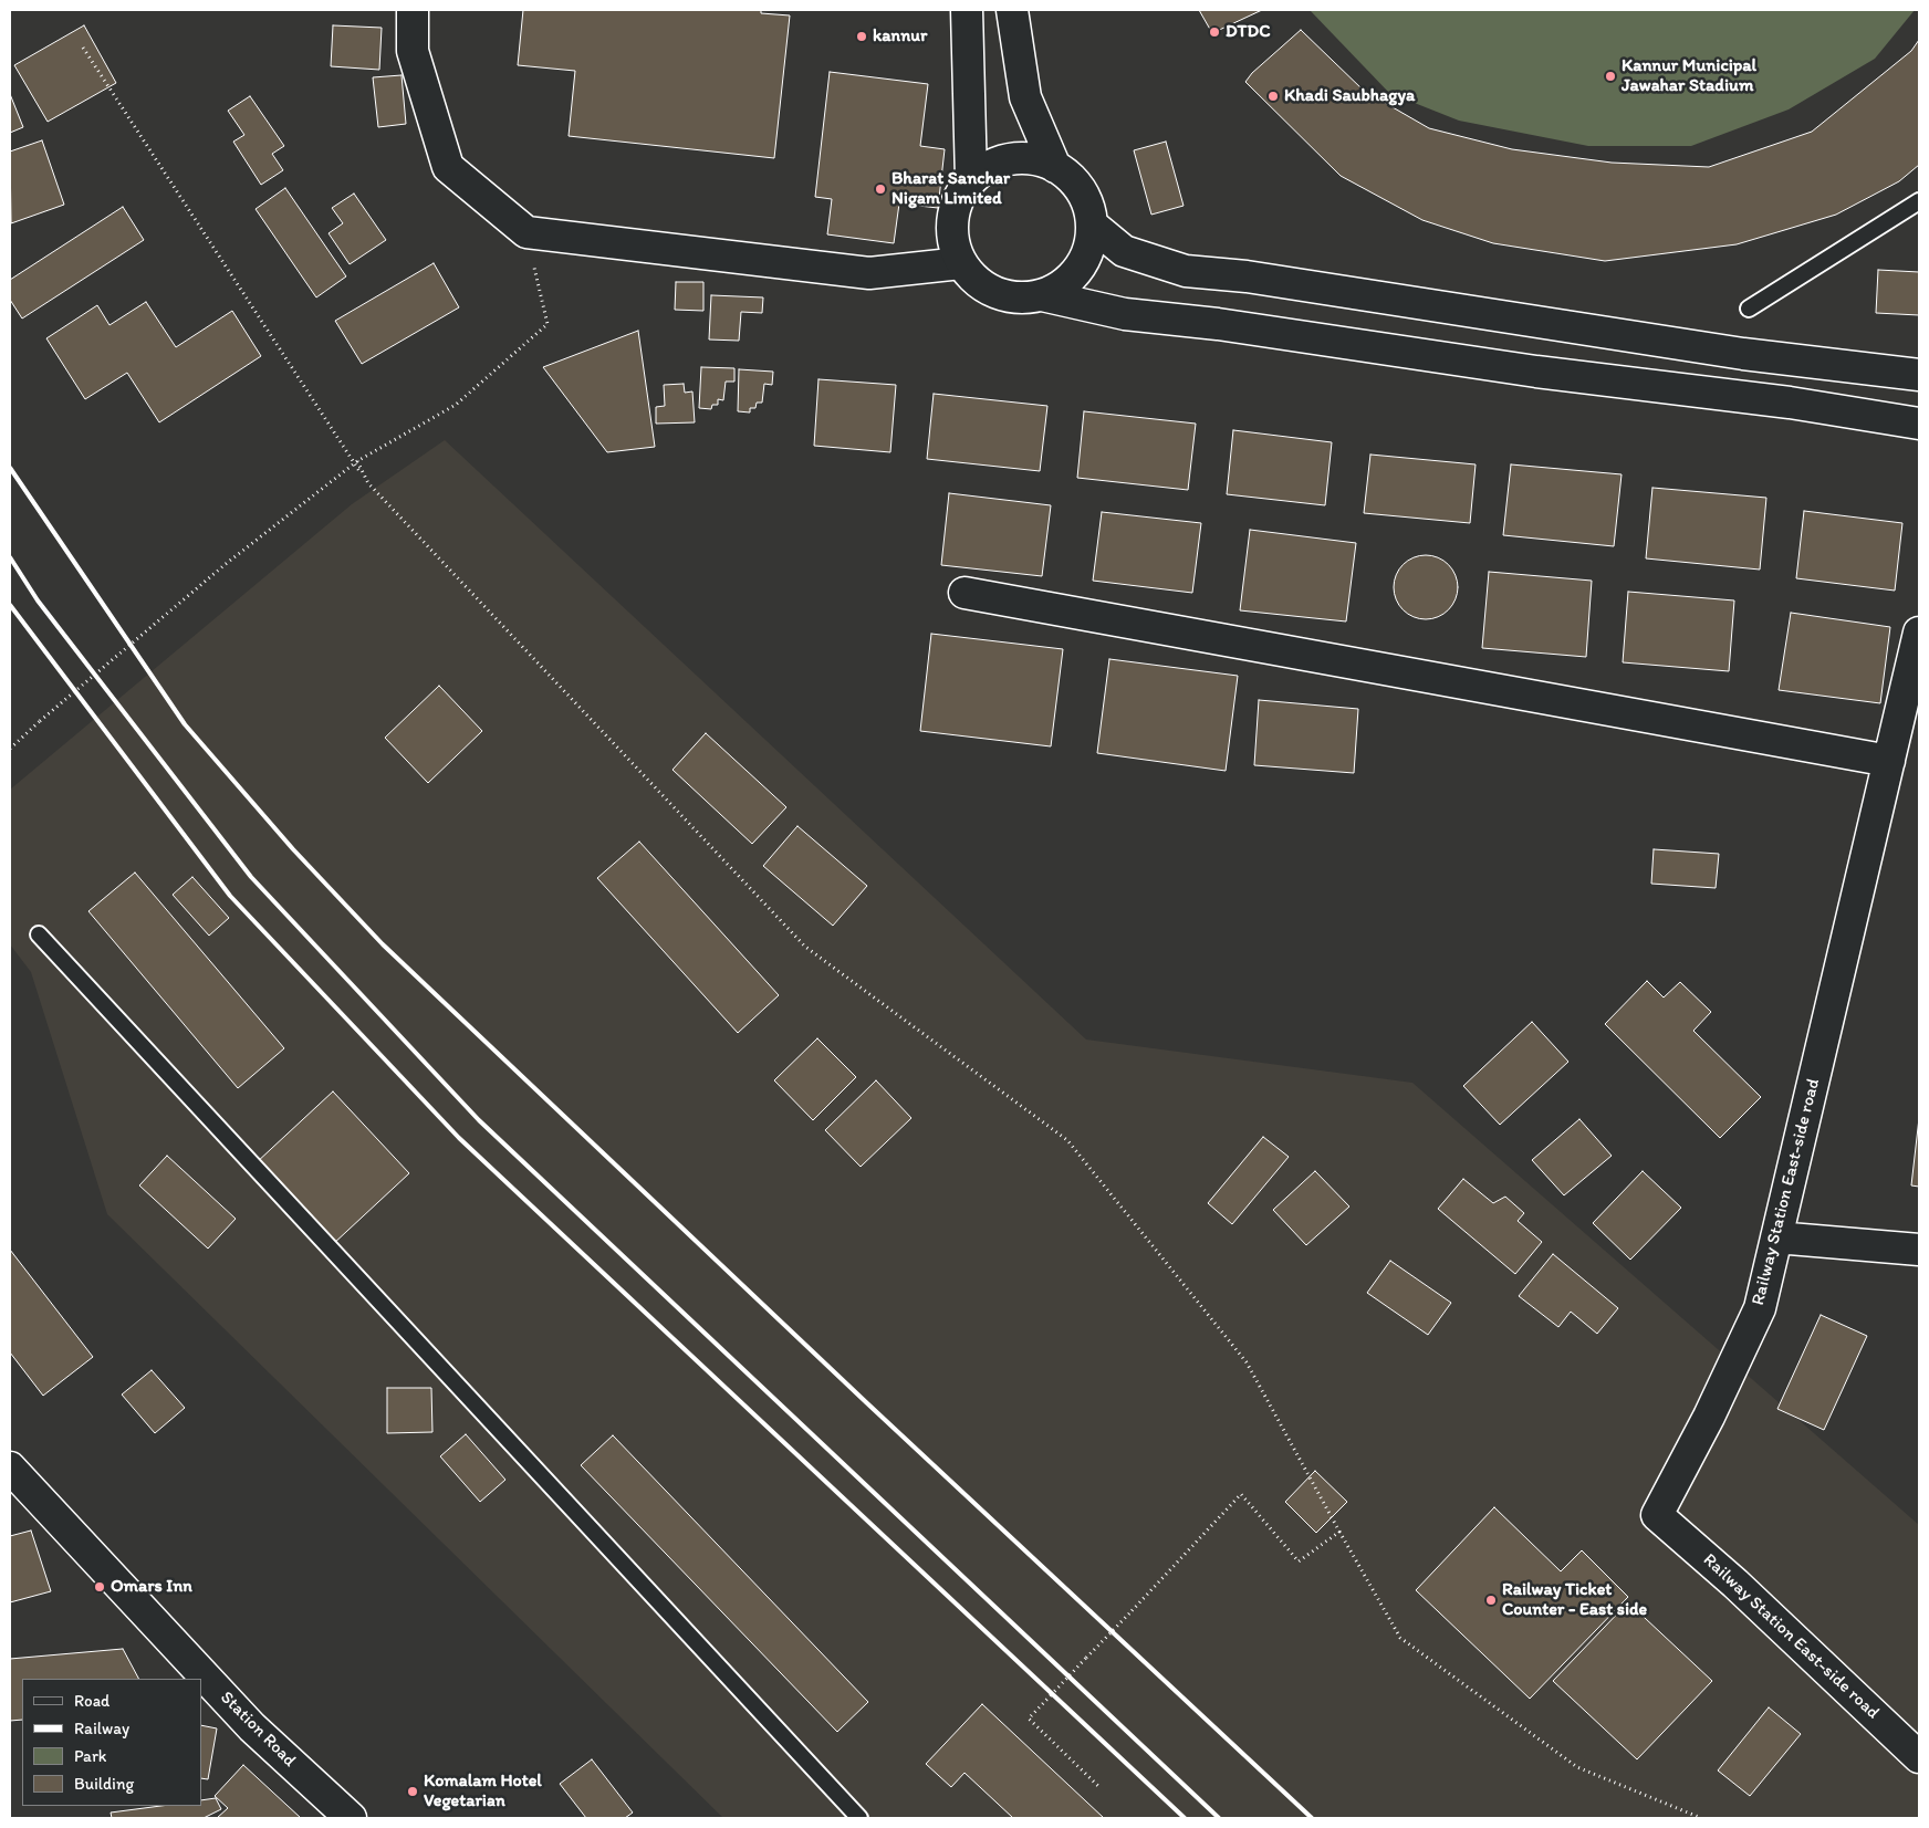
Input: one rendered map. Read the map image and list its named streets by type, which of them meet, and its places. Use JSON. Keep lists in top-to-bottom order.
{
  "streets": {
    "street": ["Railway Station East-side road", "Station Road"]
  },
  "places": [
    "DTDC",
    "kannur",
    "Kannur Municipal Jawahar Stadium",
    "Khadi Saubhagya",
    "Bharat Sanchar Nigam Limited",
    "Omars Inn",
    "Railway Ticket Counter - East side",
    "Komalam Hotel Vegetarian"
  ],
  "legend": [
    "Road",
    "Railway",
    "Park",
    "Building"
  ]
}
